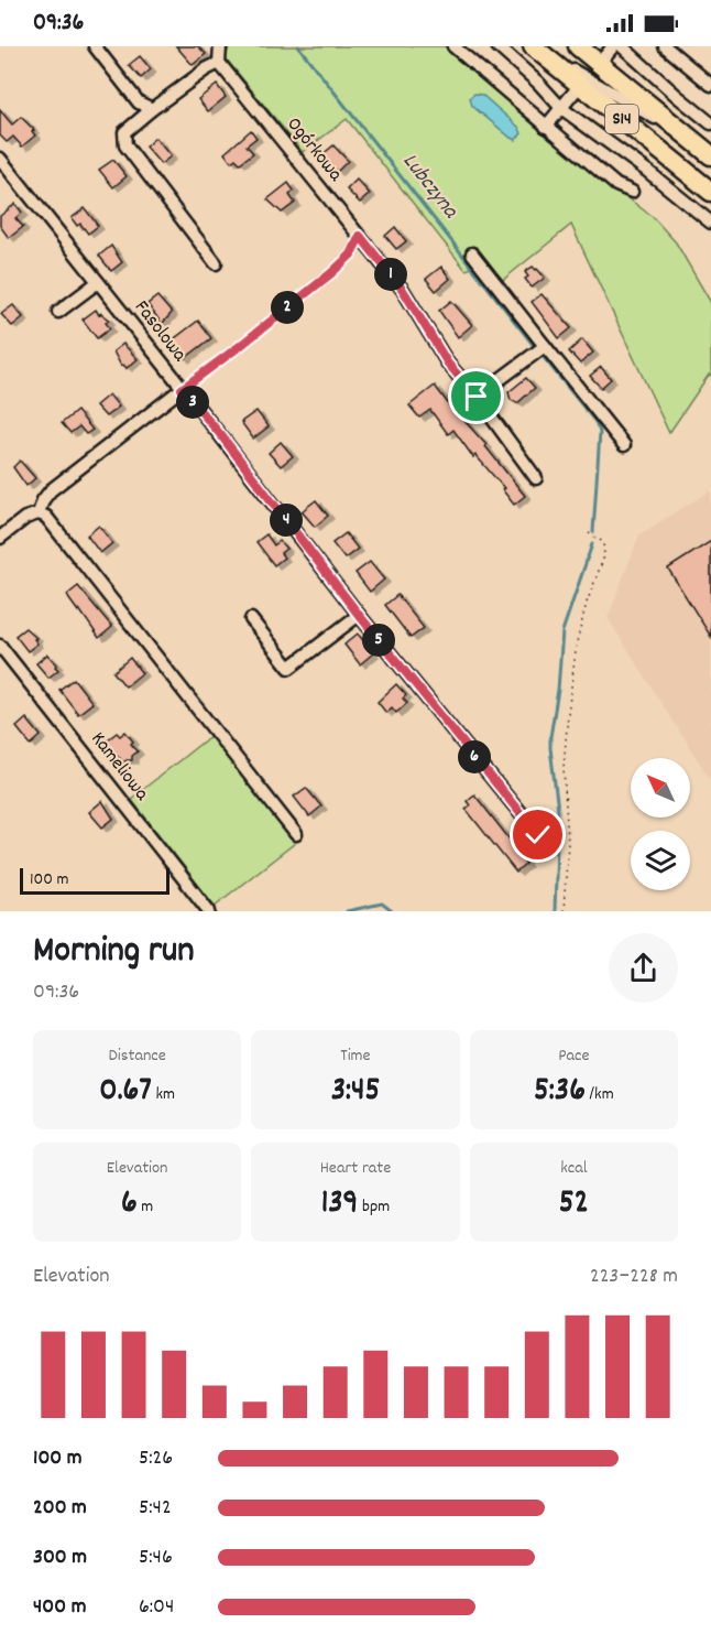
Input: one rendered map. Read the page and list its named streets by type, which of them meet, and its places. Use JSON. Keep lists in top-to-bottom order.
{
  "streets": {
    "highway": ["S14"],
    "street": ["Ogórkowa", "Fasolowa", "Kameliowa"]
  },
  "water": ["Lubczyna"],
  "scale_bar": "100 m",
  "north": "top left",
  "page": {
    "status": "09:36",
    "pins": [
      "1",
      "2",
      "3",
      "4",
      "5",
      "6"
    ],
    "scale": "100 m",
    "heading": ["Morning run", "09:36"],
    "stats": [
      ["Distance", "0.67 km"],
      ["Time", "3:45"],
      ["Pace", "5:36 /km"],
      ["Elevation", "6 m"],
      ["Heart rate", "139 bpm"],
      ["kcal", "52"]
    ],
    "chart": ["Elevation", "223–228 m"],
    "list": [
      {
        "name": "100 m",
        "note": "5:26"
      },
      {
        "name": "200 m",
        "note": "5:42"
      },
      {
        "name": "300 m",
        "note": "5:46"
      },
      {
        "name": "400 m",
        "note": "6:04"
      }
    ]
  }
}
